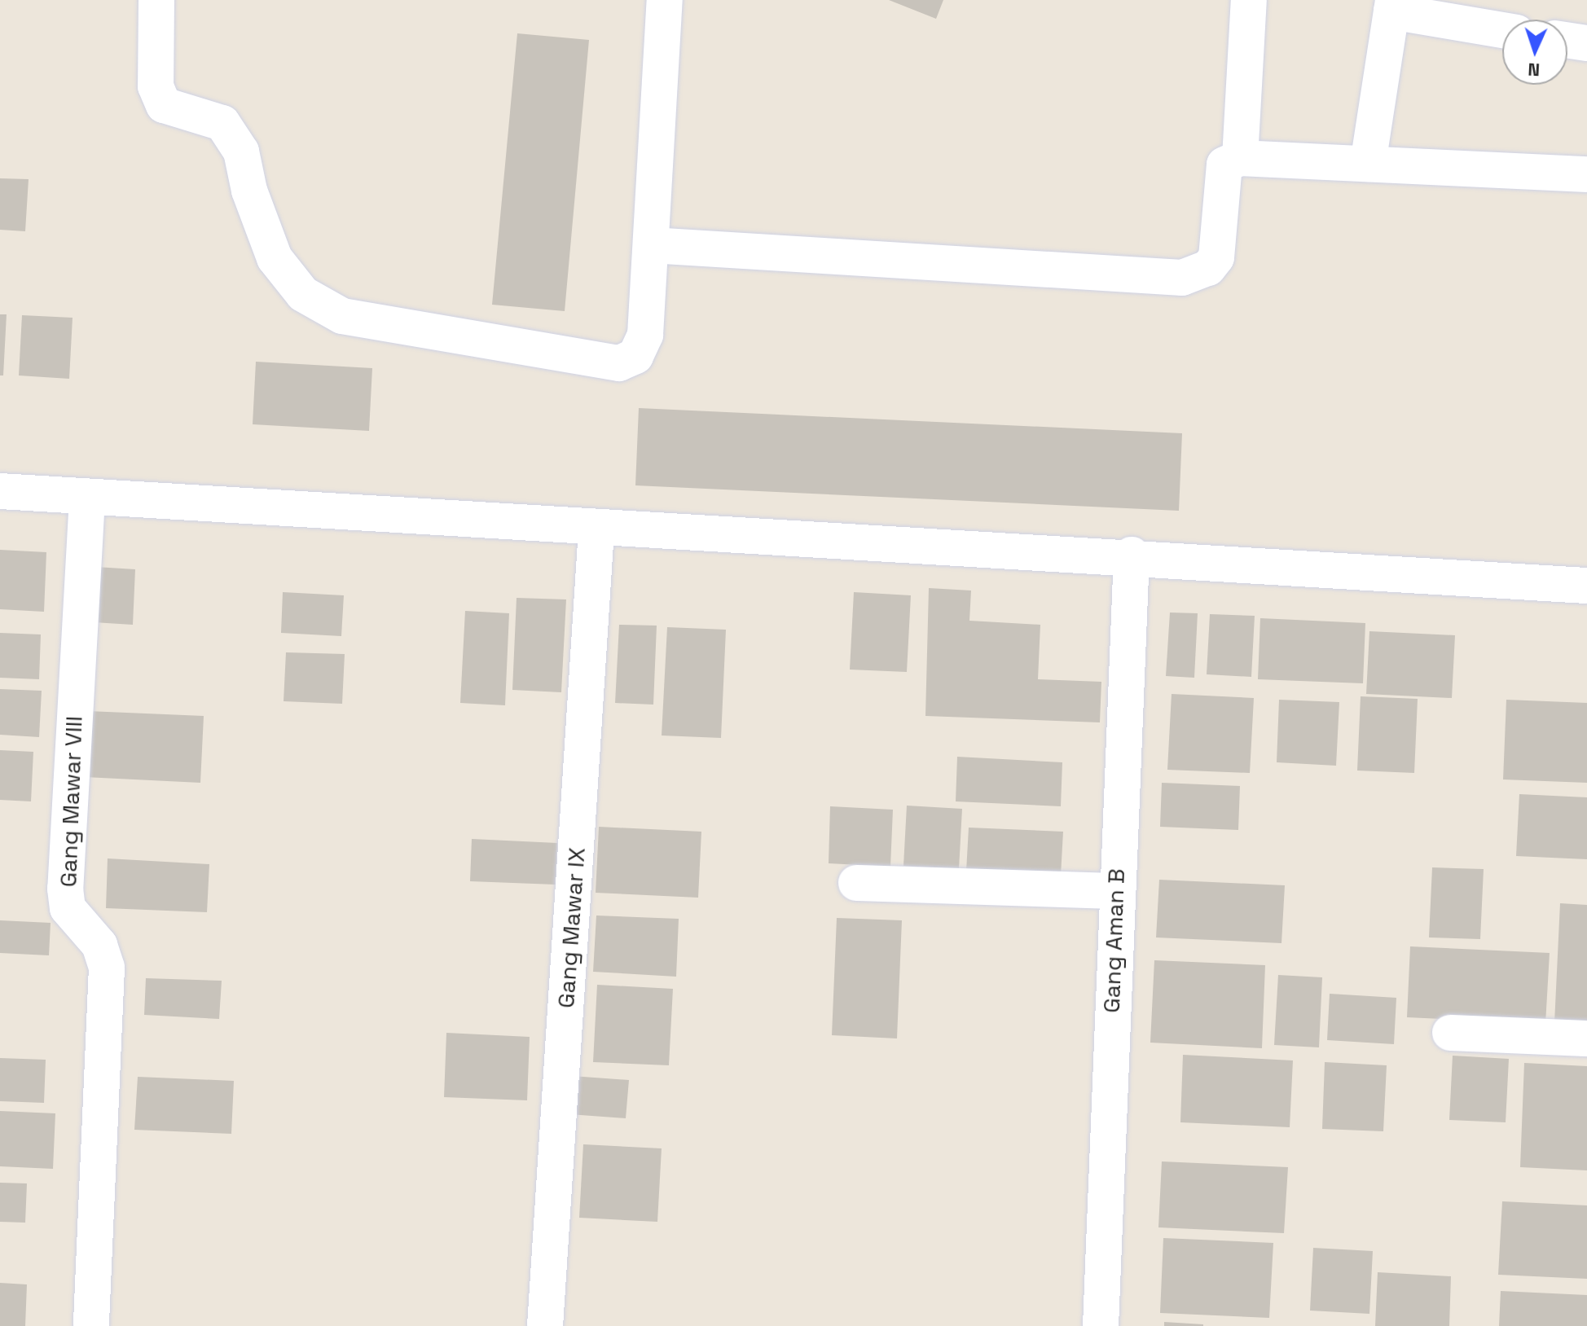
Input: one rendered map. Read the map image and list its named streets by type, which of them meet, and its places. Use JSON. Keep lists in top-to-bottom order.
{
  "streets": {
    "street": ["Gang Mawar VIII", "Gang Mawar IX", "Gang Aman B"]
  },
  "north": "bottom"
}
